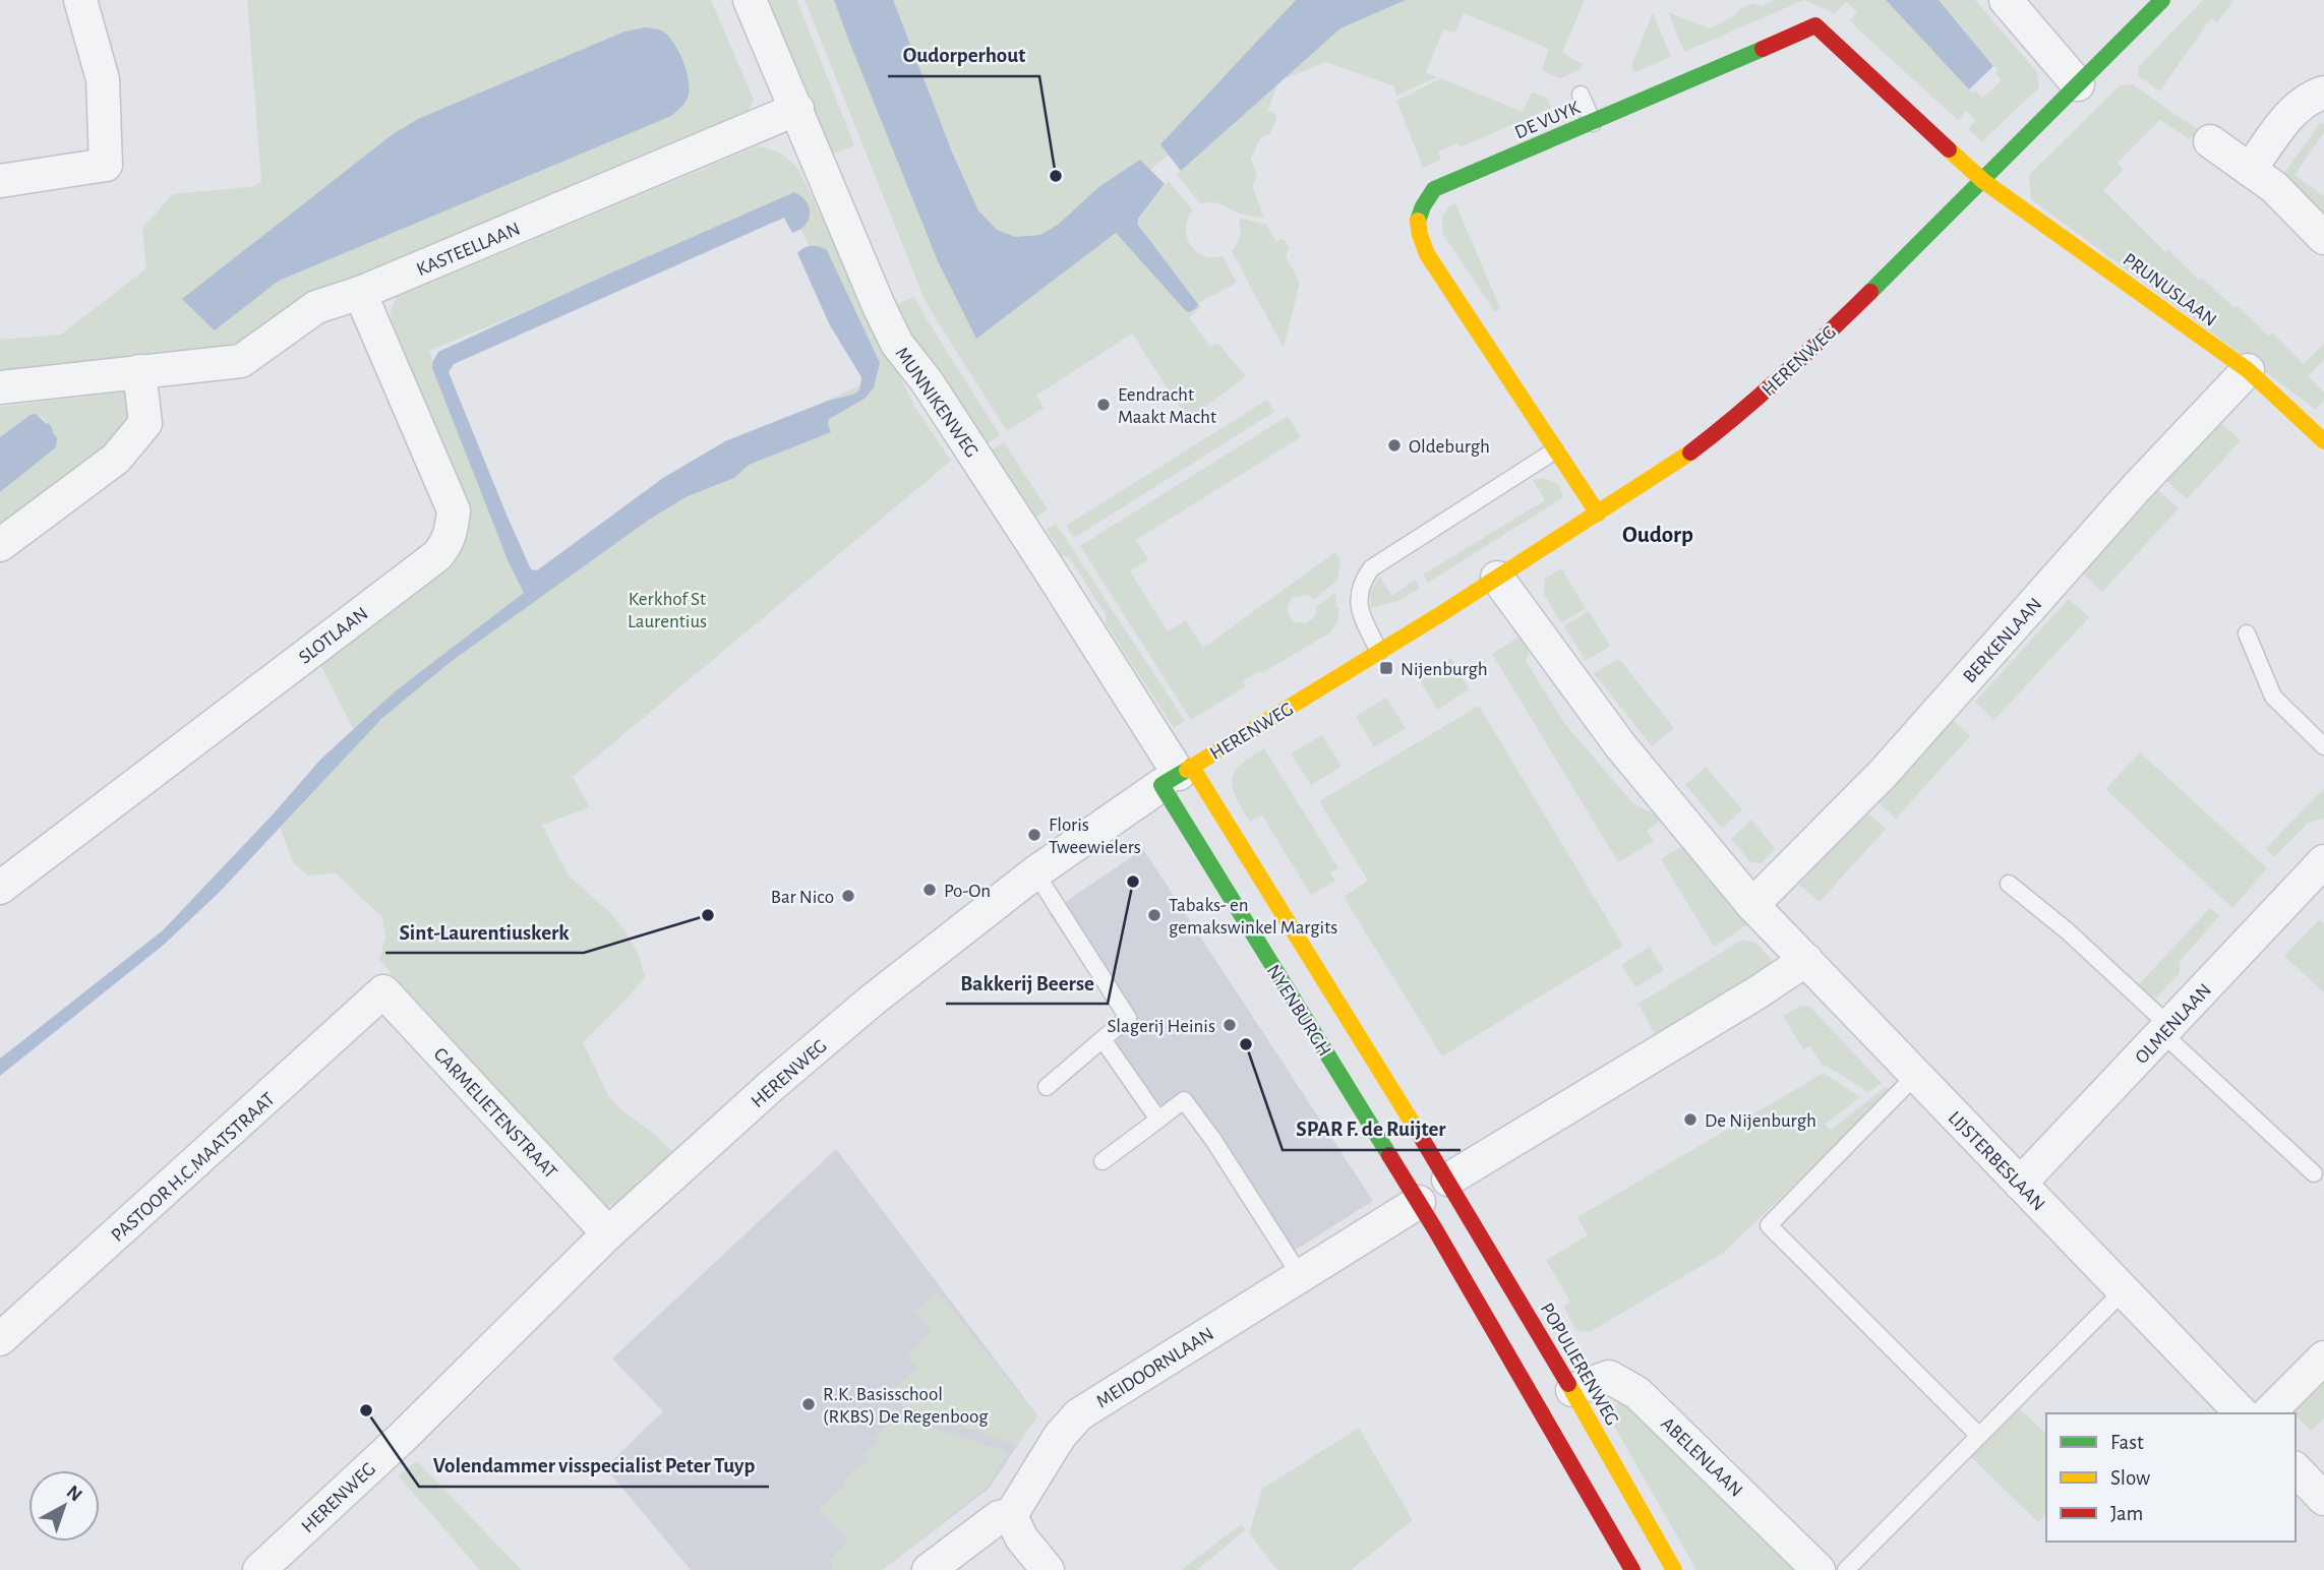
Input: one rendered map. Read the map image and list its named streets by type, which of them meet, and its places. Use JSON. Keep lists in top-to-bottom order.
{
  "streets": {
    "street": [
      "DE VUYK",
      "KASTEELLAAN",
      "PRUNUSLAAN",
      "HERENWEG",
      "MUNNIKENWEG",
      "SLOTLAAN",
      "BERKENLAAN",
      "NYENBURGH",
      "OLMENLAAN",
      "CARMELIETENSTRAAT",
      "LIJSTERBESLAAN",
      "PASTOOR H.C.MAATSTRAAT",
      "POPULIERENWEG",
      "MEIDOORNLAAN",
      "ABELENLAAN"
    ]
  },
  "crossings": [
    ["DE VUYK", "PRUNUSLAAN"],
    ["DE VUYK", "HERENWEG"],
    ["KASTEELLAAN", "MUNNIKENWEG"],
    ["KASTEELLAAN", "SLOTLAAN"],
    ["PRUNUSLAAN", "HERENWEG"],
    ["PRUNUSLAAN", "BERKENLAAN"],
    ["HERENWEG", "MUNNIKENWEG"],
    ["HERENWEG", "NYENBURGH"],
    ["HERENWEG", "CARMELIETENSTRAAT"],
    ["MUNNIKENWEG", "NYENBURGH"],
    ["BERKENLAAN", "LIJSTERBESLAAN"],
    ["NYENBURGH", "POPULIERENWEG"],
    ["NYENBURGH", "MEIDOORNLAAN"],
    ["OLMENLAAN", "LIJSTERBESLAAN"],
    ["CARMELIETENSTRAAT", "PASTOOR H.C.MAATSTRAAT"],
    ["POPULIERENWEG", "MEIDOORNLAAN"],
    ["POPULIERENWEG", "ABELENLAAN"]
  ],
  "districts": ["Oudorp"],
  "parks": ["Kerkhof St Laurentius"],
  "places": {
    "other": [
      "Oudorperhout",
      "Eendracht Maakt Macht",
      "Oldeburgh",
      "Floris Tweewielers",
      "Bakkerij Beerse",
      "Po-On",
      "Bar Nico",
      "Sint-Laurentiuskerk",
      "Tabaks- en gemakswinkel Margits",
      "Slagerij Heinis",
      "SPAR F. de Ruijter",
      "De Nijenburgh",
      "R.K. Basisschool (RKBS) De Regenboog",
      "Volendammer visspecialist Peter Tuyp"
    ],
    "transit": ["Nijenburgh"]
  },
  "legend": ["Fast", "Slow", "Jam"],
  "north": "top right"
}
